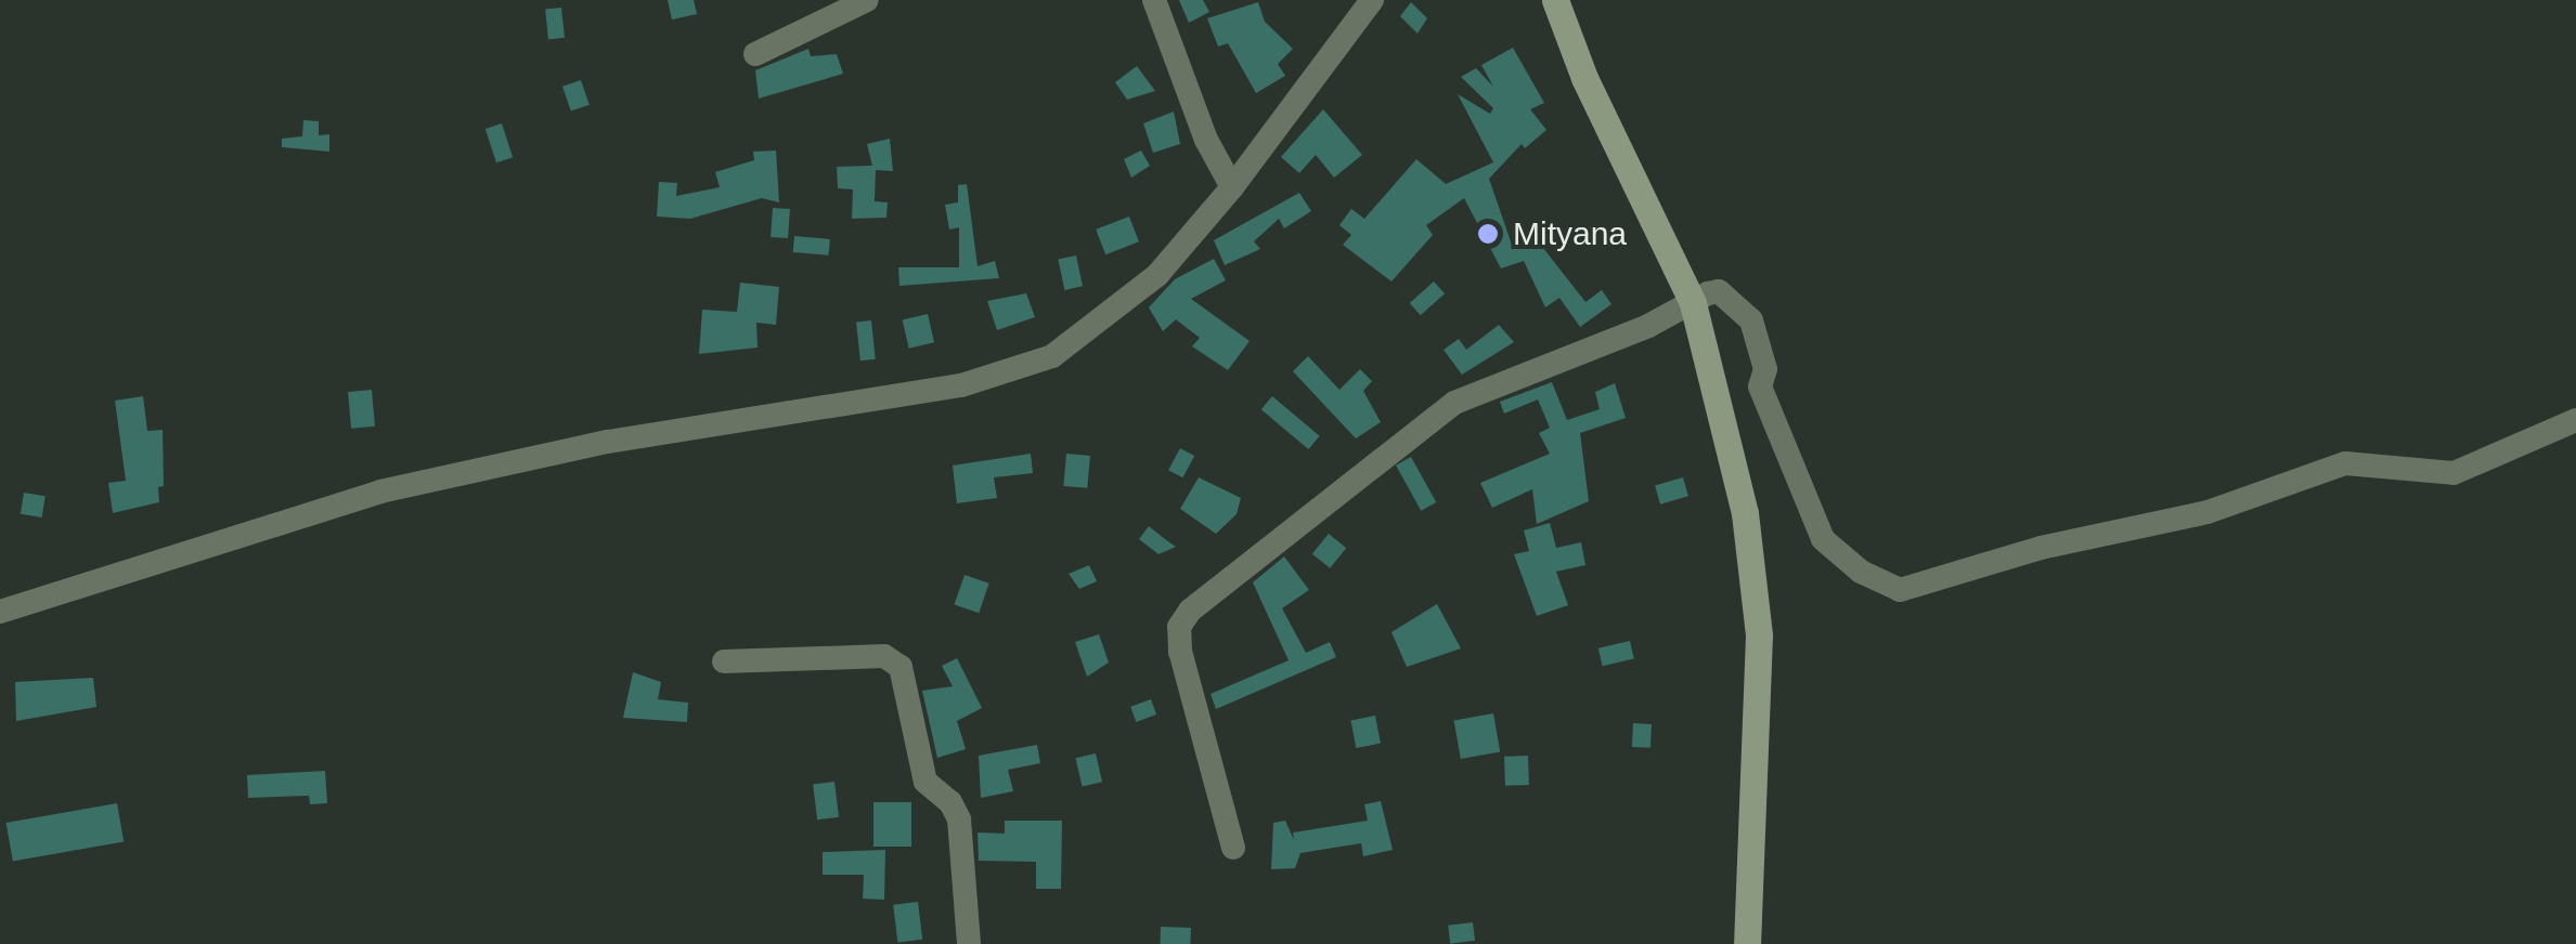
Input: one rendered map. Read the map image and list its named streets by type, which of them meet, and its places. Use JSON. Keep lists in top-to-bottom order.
{
  "places": ["Mityana"]
}
